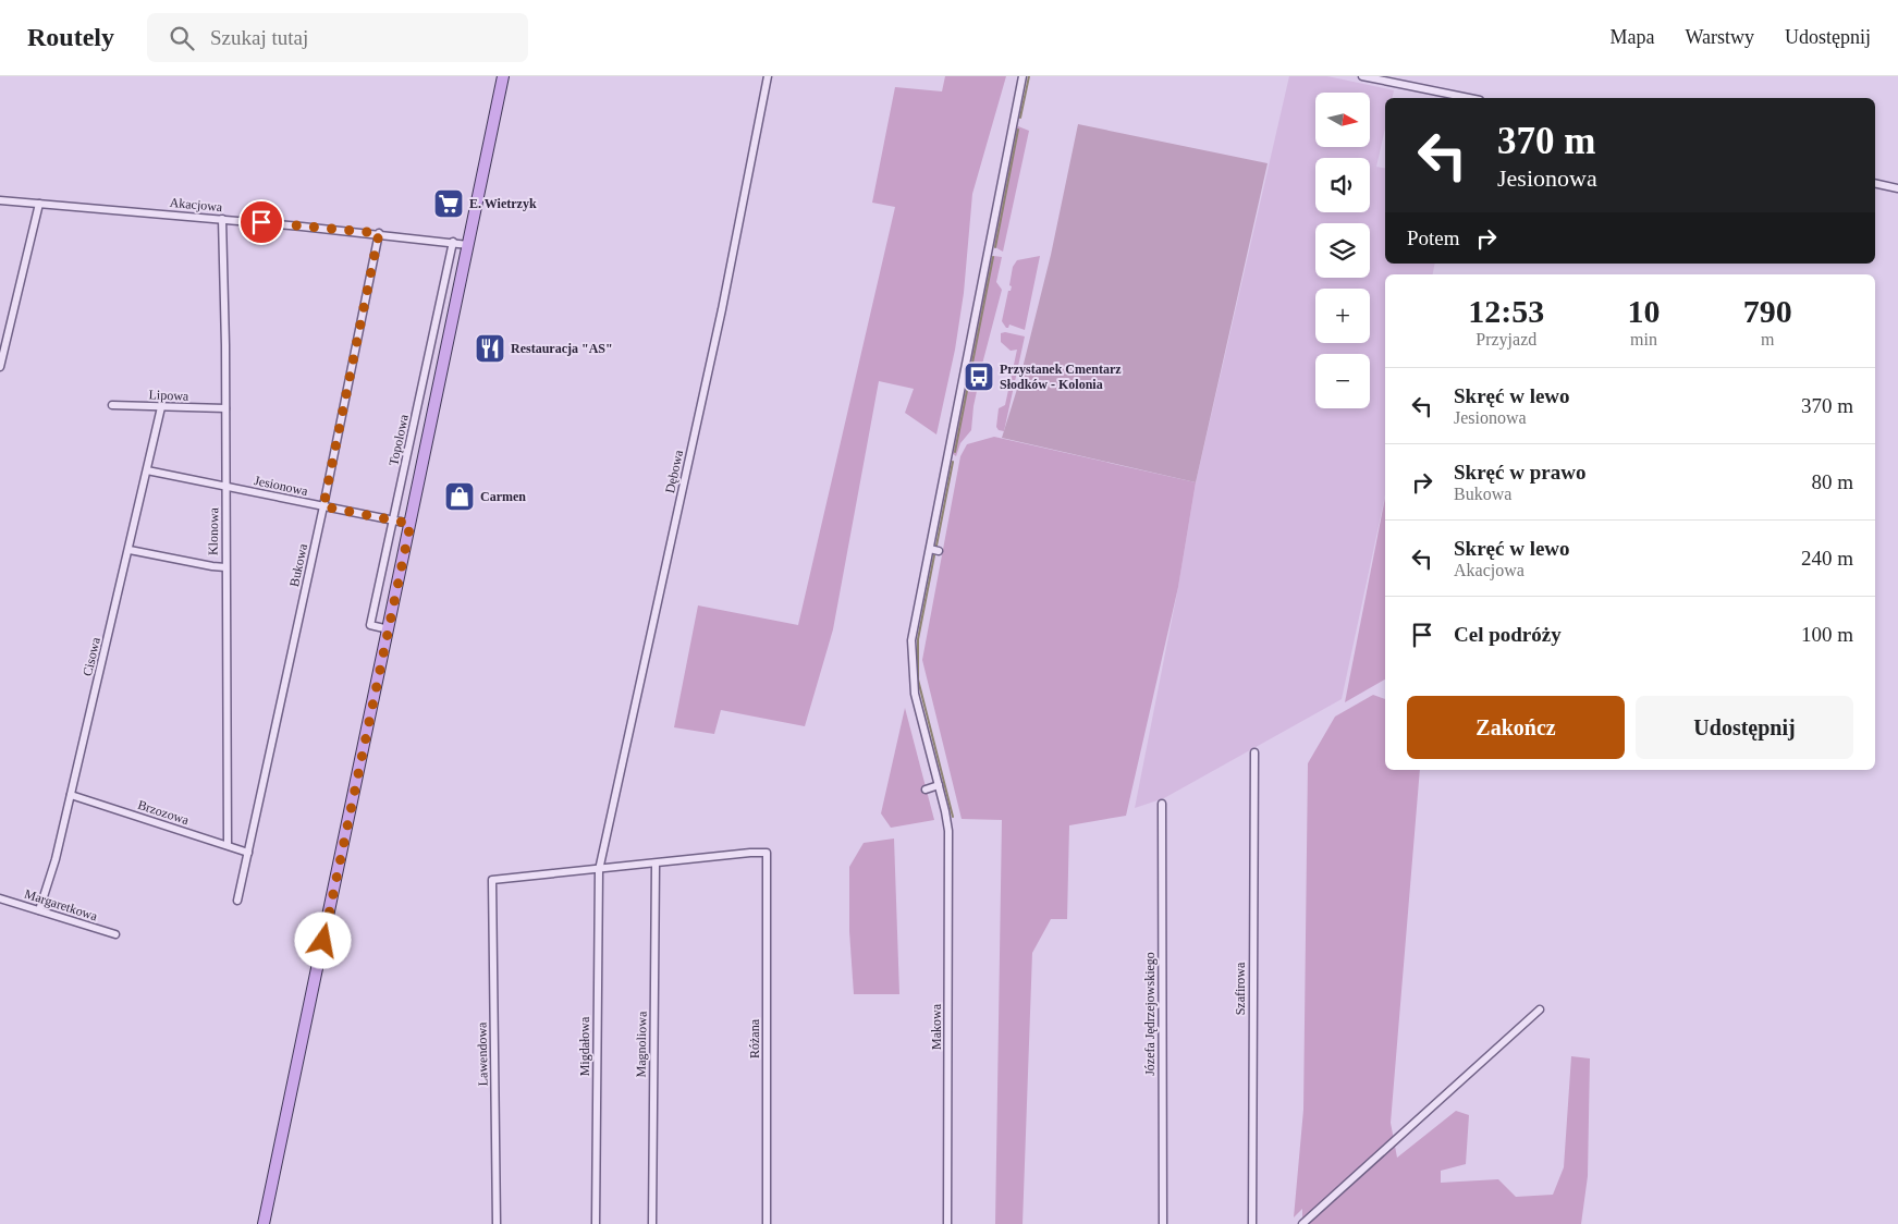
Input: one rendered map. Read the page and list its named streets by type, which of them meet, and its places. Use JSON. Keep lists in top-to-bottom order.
{
  "streets": {
    "street": [
      "Akacjowa",
      "Lipowa",
      "Topolowa",
      "Dębowa",
      "Jesionowa",
      "Klonowa",
      "Bukowa",
      "Cisowa",
      "Brzozowa",
      "Margaretkowa",
      "Szafirowa",
      "Józefa Jędrzejowskiego",
      "Makowa",
      "Różana",
      "Magnoliowa",
      "Migdałowa",
      "Lawendowa"
    ]
  },
  "crossings": [
    ["Akacjowa", "Topolowa"],
    ["Akacjowa", "Klonowa"],
    ["Akacjowa", "Bukowa"],
    ["Lipowa", "Klonowa"],
    ["Lipowa", "Cisowa"],
    ["Topolowa", "Jesionowa"],
    ["Dębowa", "Migdałowa"],
    ["Dębowa", "Lawendowa"],
    ["Jesionowa", "Klonowa"],
    ["Jesionowa", "Bukowa"],
    ["Jesionowa", "Cisowa"],
    ["Klonowa", "Brzozowa"],
    ["Bukowa", "Brzozowa"],
    ["Cisowa", "Brzozowa"],
    ["Cisowa", "Margaretkowa"],
    ["Różana", "Magnoliowa"],
    ["Migdałowa", "Lawendowa"]
  ],
  "places": {
    "supermarket": ["E. Wietrzyk"],
    "restaurant": ["Restauracja \"AS\""],
    "bus stop": ["Przystanek Cmentarz Słodków - Kolonia"],
    "shop": ["Carmen"]
  },
  "north": "right",
  "page": {
    "header": "Routely",
    "search": "Szukaj tutaj",
    "nav": ["Mapa", "Warstwy", "Udostępnij"],
    "map_buttons": ["+", "−"],
    "turn": ["370 m", "Jesionowa"],
    "then": "Potem",
    "eta": [
      "12:53",
      "Przyjazd",
      "10",
      "min",
      "790",
      "m"
    ],
    "list": [
      {
        "name": "Skręć w lewo",
        "note": "Jesionowa",
        "value": "370 m"
      },
      {
        "name": "Skręć w prawo",
        "note": "Bukowa",
        "value": "80 m"
      },
      {
        "name": "Skręć w lewo",
        "note": "Akacjowa",
        "value": "240 m"
      },
      {
        "name": "Cel podróży",
        "value": "100 m"
      }
    ],
    "buttons": ["Zakończ", "Udostępnij"]
  }
}
